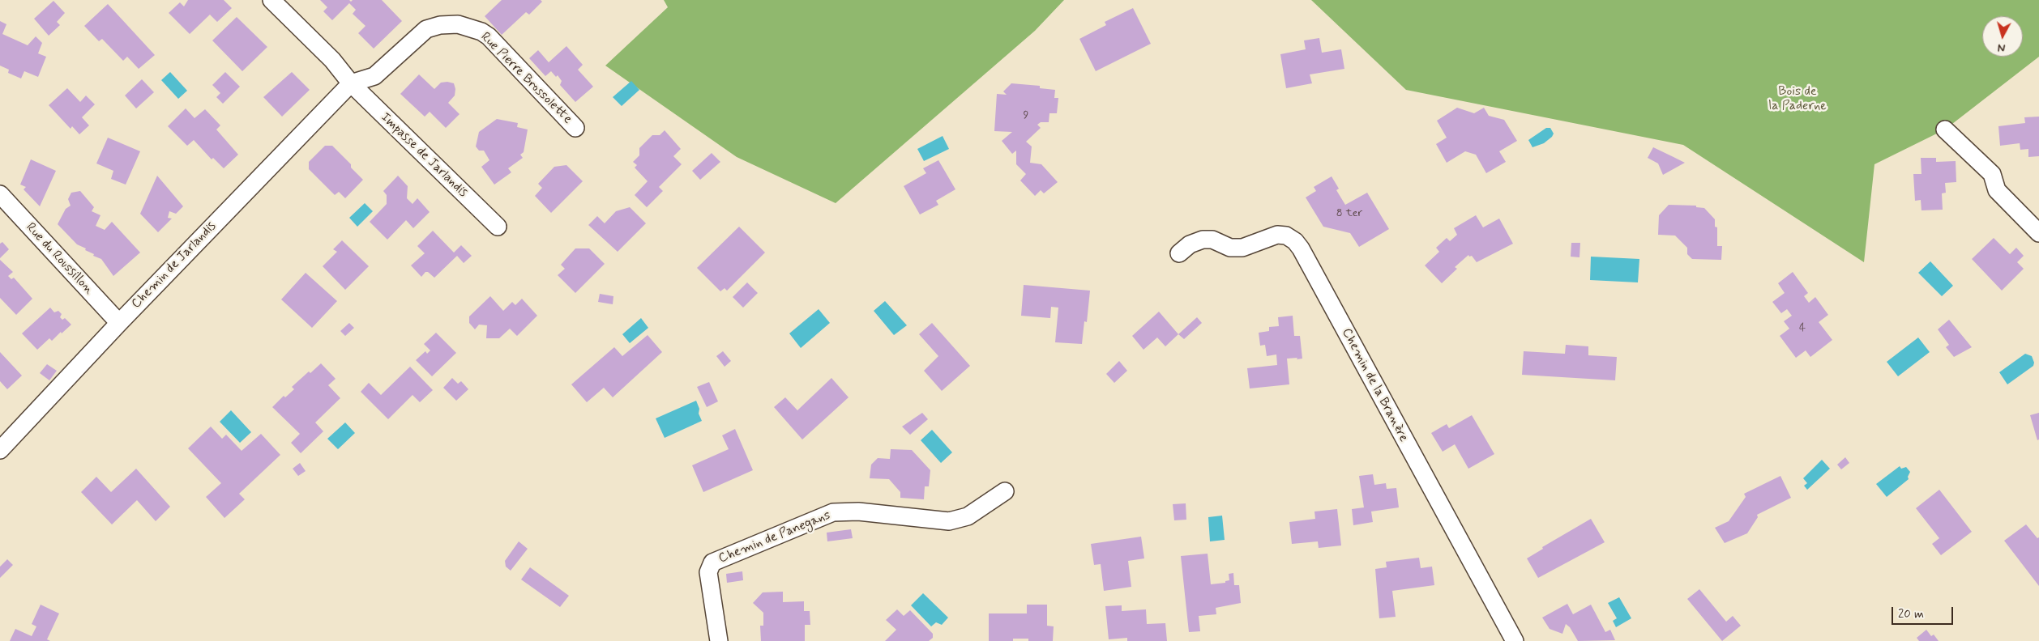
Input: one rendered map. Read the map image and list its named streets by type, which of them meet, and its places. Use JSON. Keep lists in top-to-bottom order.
{
  "streets": {
    "street": [
      "Rue Pierre Brossolette",
      "Impasse de Jarlandis",
      "Rue du Roussillon",
      "Chemin de Jarlandis",
      "Chemin de la Branère",
      "Chemin de Panegans"
    ]
  },
  "crossings": [
    ["Rue Pierre Brossolette", "Impasse de Jarlandis"],
    ["Rue Pierre Brossolette", "Chemin de Jarlandis"],
    ["Impasse de Jarlandis", "Chemin de Jarlandis"],
    ["Rue du Roussillon", "Chemin de Jarlandis"]
  ],
  "parks": ["Bois de la Paderne"],
  "house_numbers": ["9", "8 ter", "4"],
  "scale_bar": "20 m",
  "north": "bottom"
}
